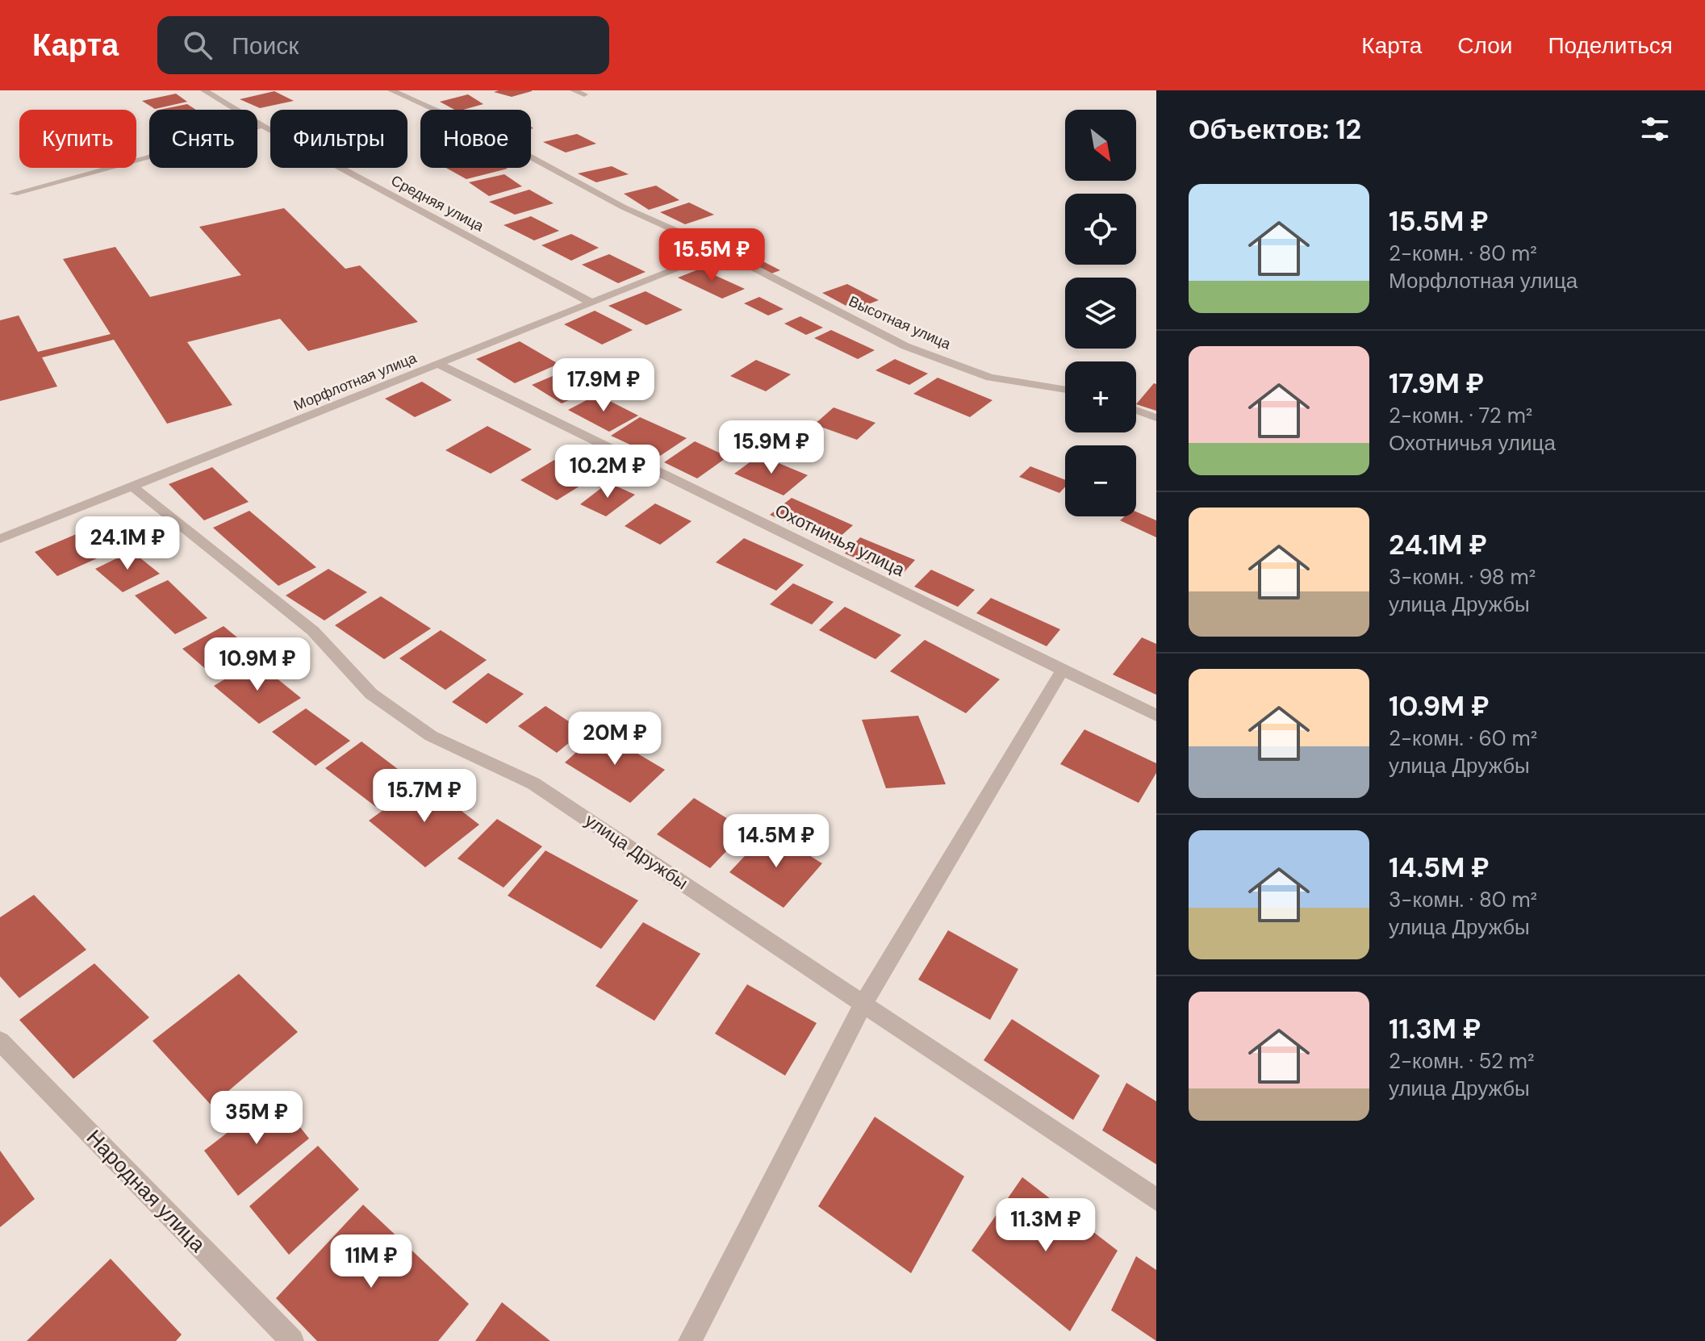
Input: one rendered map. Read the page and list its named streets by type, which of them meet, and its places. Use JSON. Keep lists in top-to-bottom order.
{
  "streets": {
    "street": [
      "Средняя улица",
      "Высотная улица",
      "Морфлотная улица",
      "Охотничья улица",
      "улица Дружбы",
      "Народная улица"
    ]
  },
  "crossings": [
    ["Средняя улица", "Морфлотная улица"],
    ["Высотная улица", "Морфлотная улица"],
    ["Морфлотная улица", "Охотничья улица"],
    ["Морфлотная улица", "улица Дружбы"]
  ],
  "north": "bottom right",
  "page": {
    "header": "Карта",
    "search": "Поиск",
    "nav": ["Карта", "Слои", "Поделиться"],
    "heading": "Объектов: 12",
    "map_buttons": ["+", "−"],
    "chip": [
      "Купить",
      "Снять",
      "Фильтры",
      "Новое"
    ],
    "list": [
      {
        "name": "15.5M ₽",
        "note": "2-комн. · 80 m² · Морфлотная улица"
      },
      {
        "name": "17.9M ₽",
        "note": "2-комн. · 72 m² · Охотничья улица"
      },
      {
        "name": "24.1M ₽",
        "note": "3-комн. · 98 m² · улица Дружбы"
      },
      {
        "name": "10.9M ₽",
        "note": "2-комн. · 60 m² · улица Дружбы"
      },
      {
        "name": "14.5M ₽",
        "note": "3-комн. · 80 m² · улица Дружбы"
      },
      {
        "name": "11.3M ₽",
        "note": "2-комн. · 52 m² · улица Дружбы"
      }
    ],
    "price": [
      "15.5M ₽",
      "17.9M ₽",
      "15.9M ₽",
      "10.2M ₽",
      "24.1M ₽",
      "10.9M ₽",
      "20M ₽",
      "15.7M ₽",
      "14.5M ₽",
      "35M ₽",
      "11.3M ₽",
      "11M ₽"
    ]
  }
}
